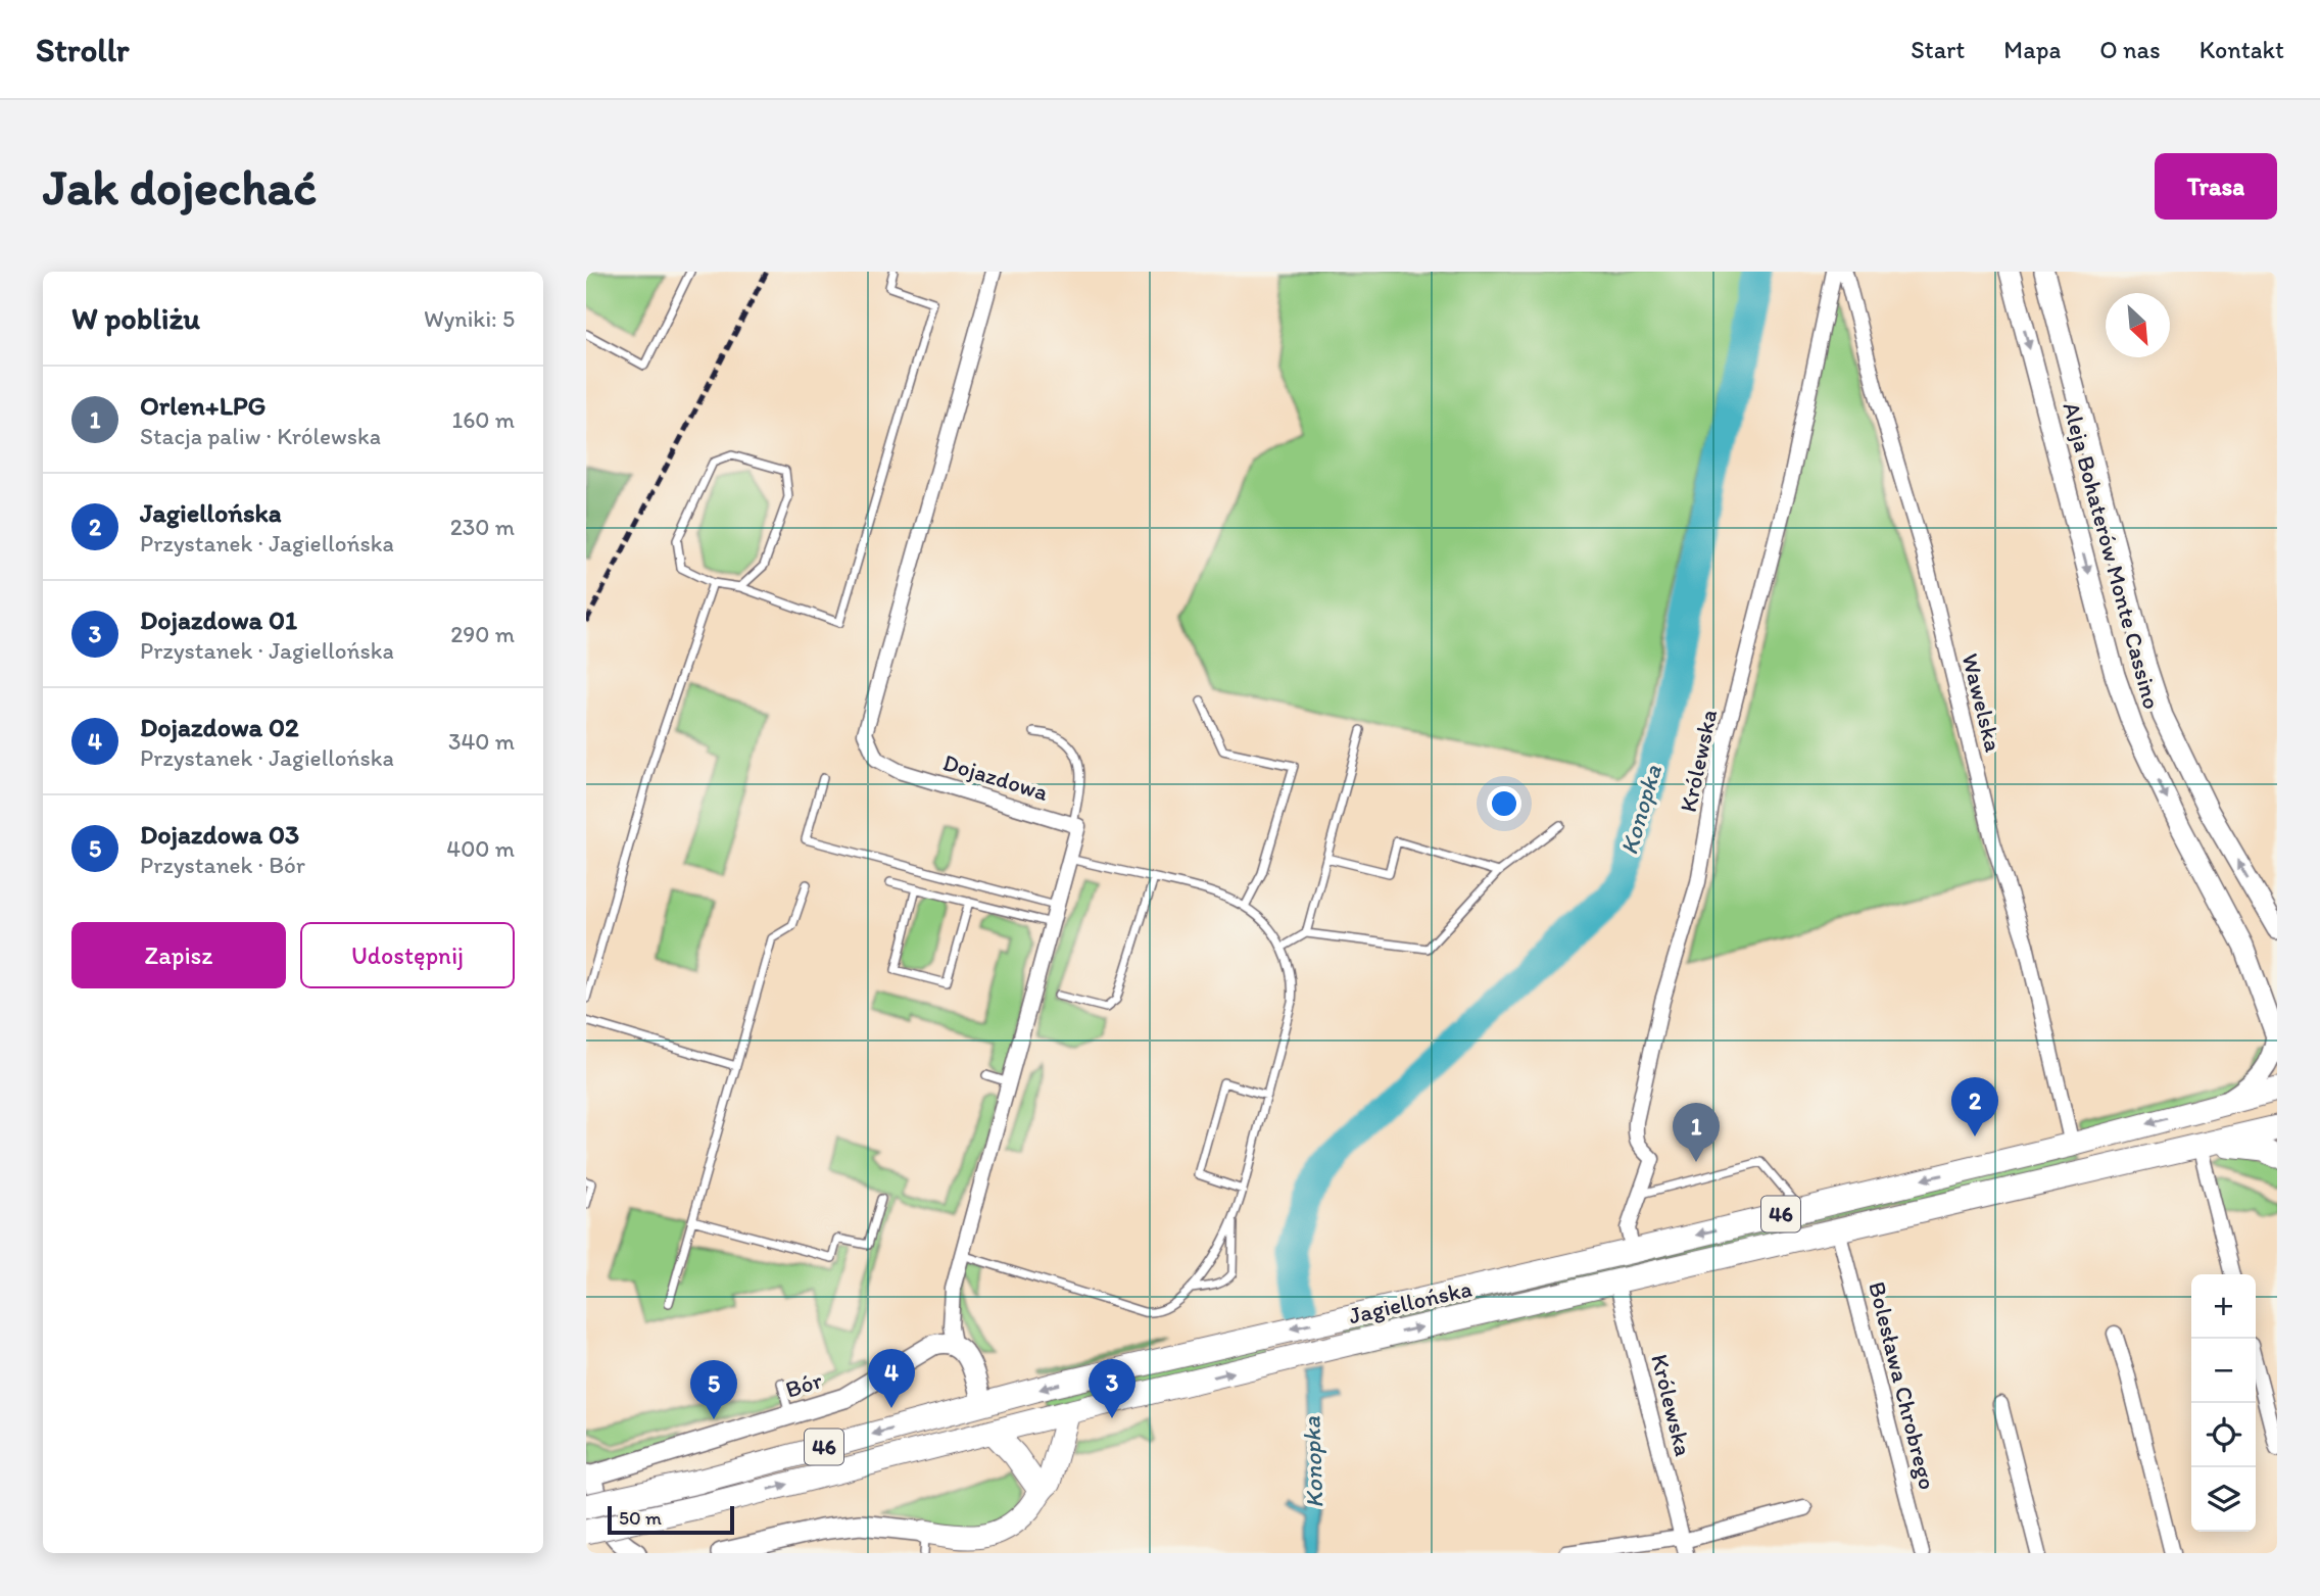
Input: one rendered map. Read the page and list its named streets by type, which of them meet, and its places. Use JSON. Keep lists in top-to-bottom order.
{
  "streets": {
    "main road": [
      "Aleja Bohaterów Monte Cassino",
      "46",
      "Jagiellońska",
      "Bór"
    ],
    "street": [
      "Wawelska",
      "Królewska",
      "Dojazdowa",
      "Bolesława Chrobrego"
    ]
  },
  "crossings": [
    ["Wawelska", "Jagiellońska"],
    ["Królewska", "Jagiellońska"],
    ["Jagiellońska", "Bolesława Chrobrego"]
  ],
  "water": ["Konopka"],
  "scale_bar": "50 m",
  "north": "bottom right",
  "page": {
    "header": "Strollr",
    "nav": [
      "Start",
      "Mapa",
      "O nas",
      "Kontakt"
    ],
    "buttons": [
      "Trasa",
      ["Zapisz", "Udostępnij"]
    ],
    "title": "Jak dojechać",
    "heading": ["W pobliżu", "Wyniki: 5"],
    "list": [
      {
        "mark": "1",
        "name": "Orlen+LPG",
        "note": "Stacja paliw · Królewska",
        "value": "160 m"
      },
      {
        "mark": "2",
        "name": "Jagiellońska",
        "note": "Przystanek · Jagiellońska",
        "value": "230 m"
      },
      {
        "mark": "3",
        "name": "Dojazdowa 01",
        "note": "Przystanek · Jagiellońska",
        "value": "290 m"
      },
      {
        "mark": "4",
        "name": "Dojazdowa 02",
        "note": "Przystanek · Jagiellońska",
        "value": "340 m"
      },
      {
        "mark": "5",
        "name": "Dojazdowa 03",
        "note": "Przystanek · Bór",
        "value": "400 m"
      }
    ],
    "pins": [
      "2",
      "1",
      "4",
      "3",
      "5"
    ],
    "map_buttons": ["+", "−"],
    "scale": "50 m"
  }
}
